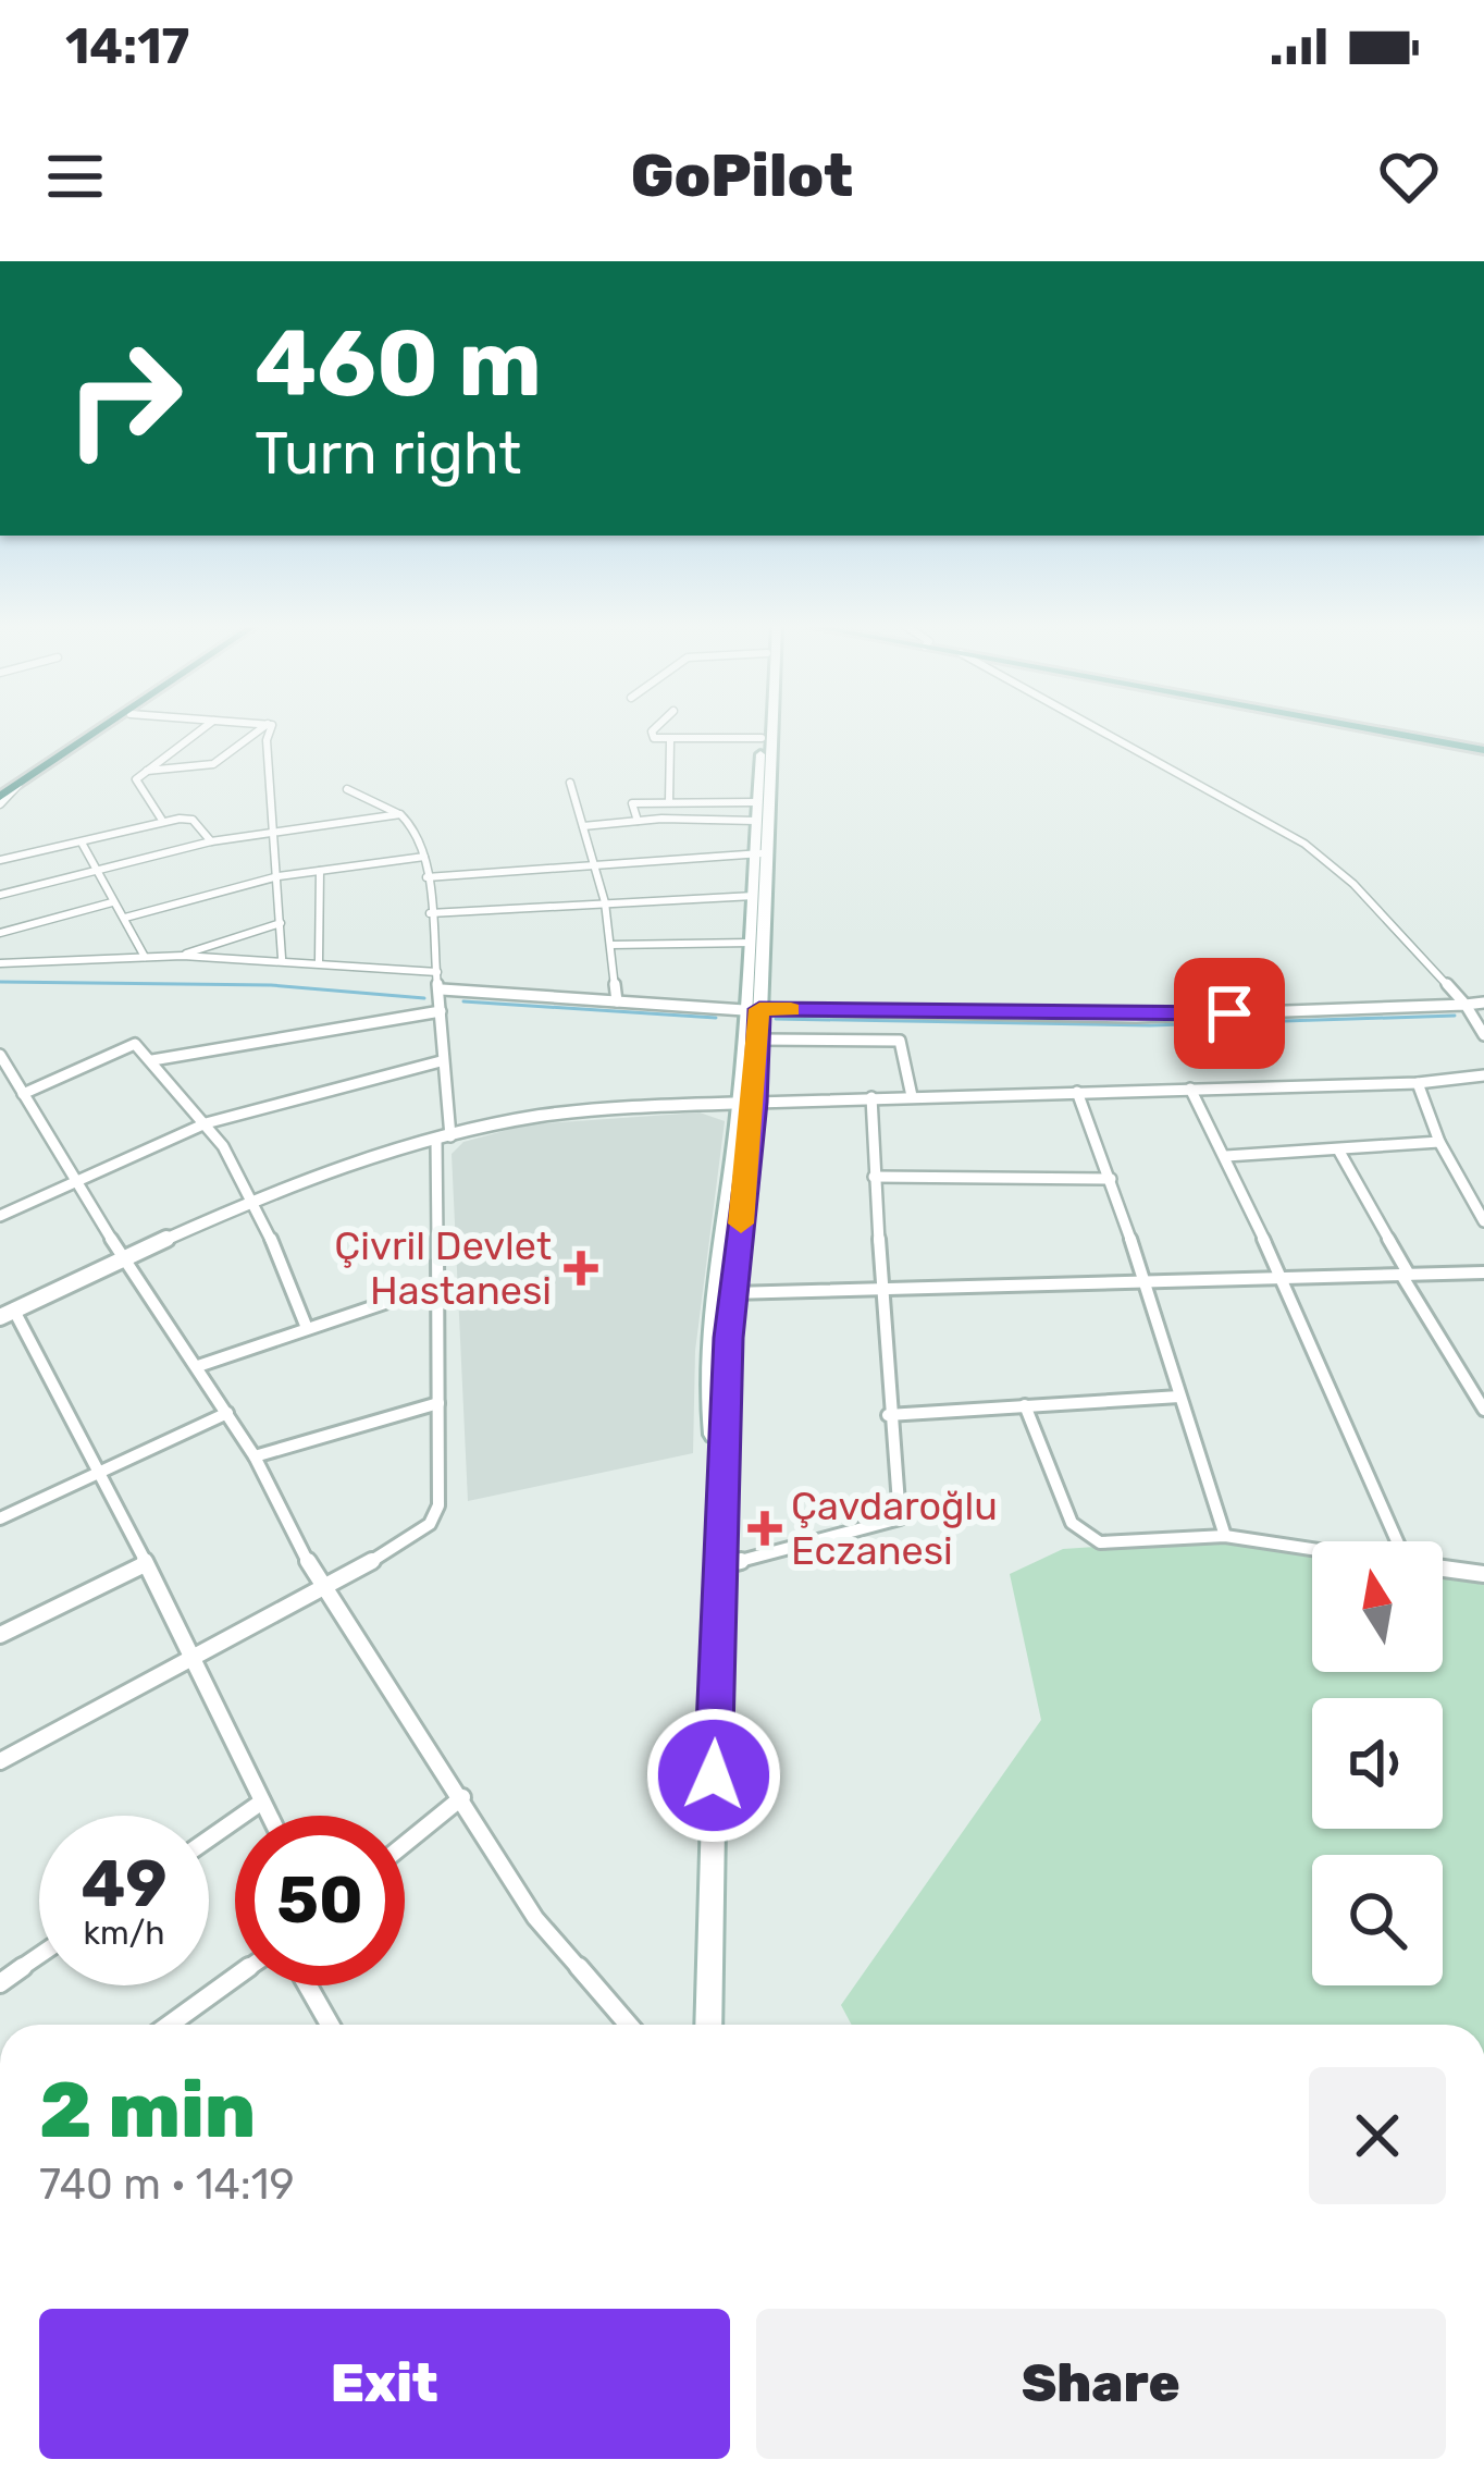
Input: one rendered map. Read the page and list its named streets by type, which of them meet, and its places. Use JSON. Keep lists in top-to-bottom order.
{
  "places": {
    "health": ["Çivril Devlet Hastanesi", "Çavdaroğlu Eczanesi"]
  },
  "north": "top",
  "page": {
    "status": "14:17",
    "header": "GoPilot",
    "turn": ["460 m", "Turn right"],
    "speed": "49 km/h",
    "limit": "50",
    "heading": ["2 min", "740 m · 14:19"],
    "buttons": ["Exit", "Share"]
  }
}
